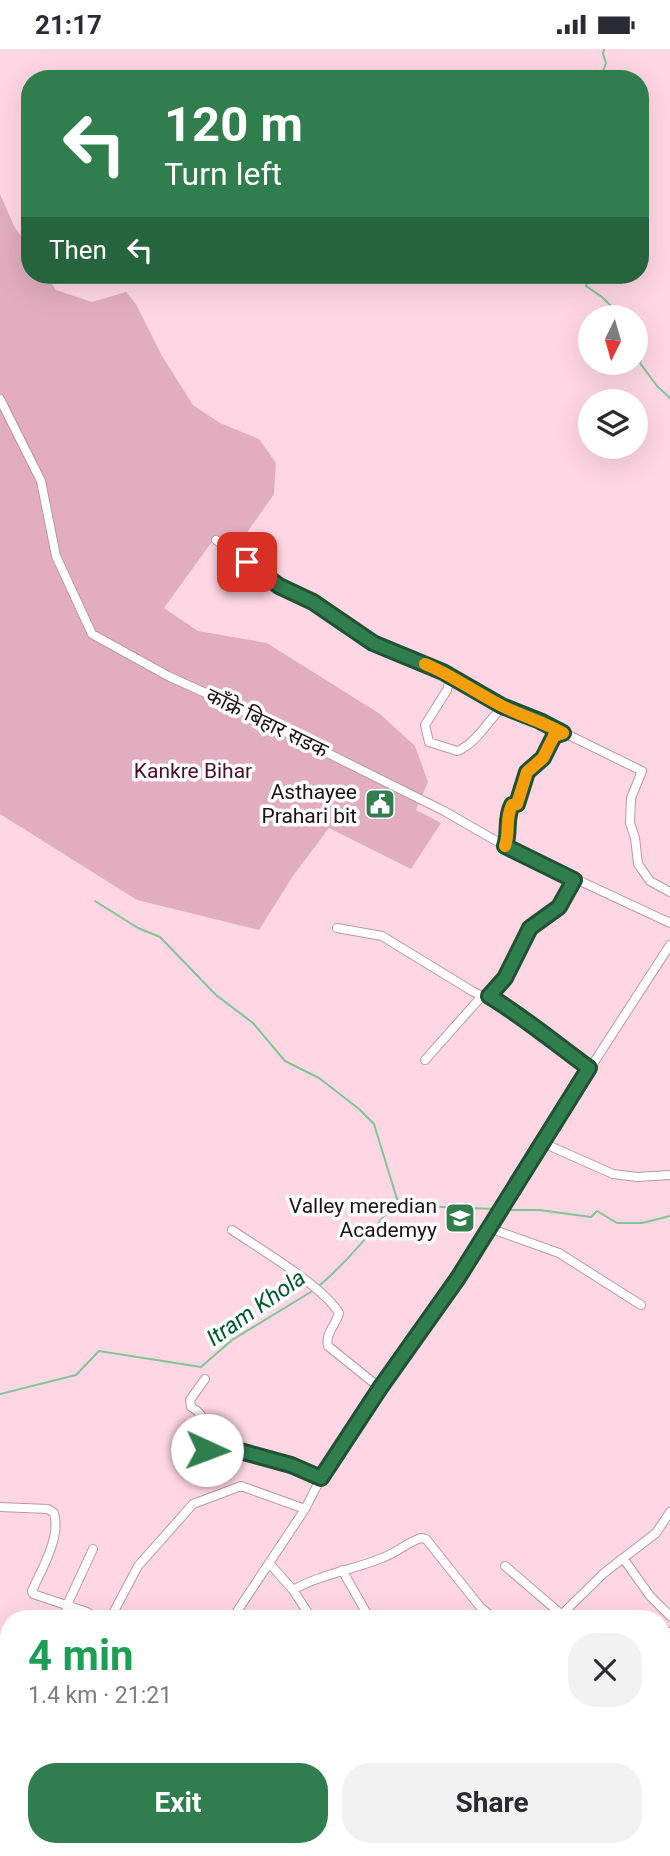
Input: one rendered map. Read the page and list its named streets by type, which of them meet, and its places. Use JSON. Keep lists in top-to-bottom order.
{
  "streets": {
    "street": ["काँक्रे बिहार सडक"]
  },
  "water": ["Itram Khola"],
  "parks": ["Kankre Bihar"],
  "places": {
    "public building": ["Asthayee Prahari bit"],
    "school or university": ["Valley meredian Academyy"]
  },
  "north": "bottom",
  "page": {
    "status": "21:17",
    "turn": ["120 m", "Turn left"],
    "then": "Then",
    "heading": ["4 min", "1.4 km · 21:21"],
    "buttons": ["Exit", "Share"]
  }
}
